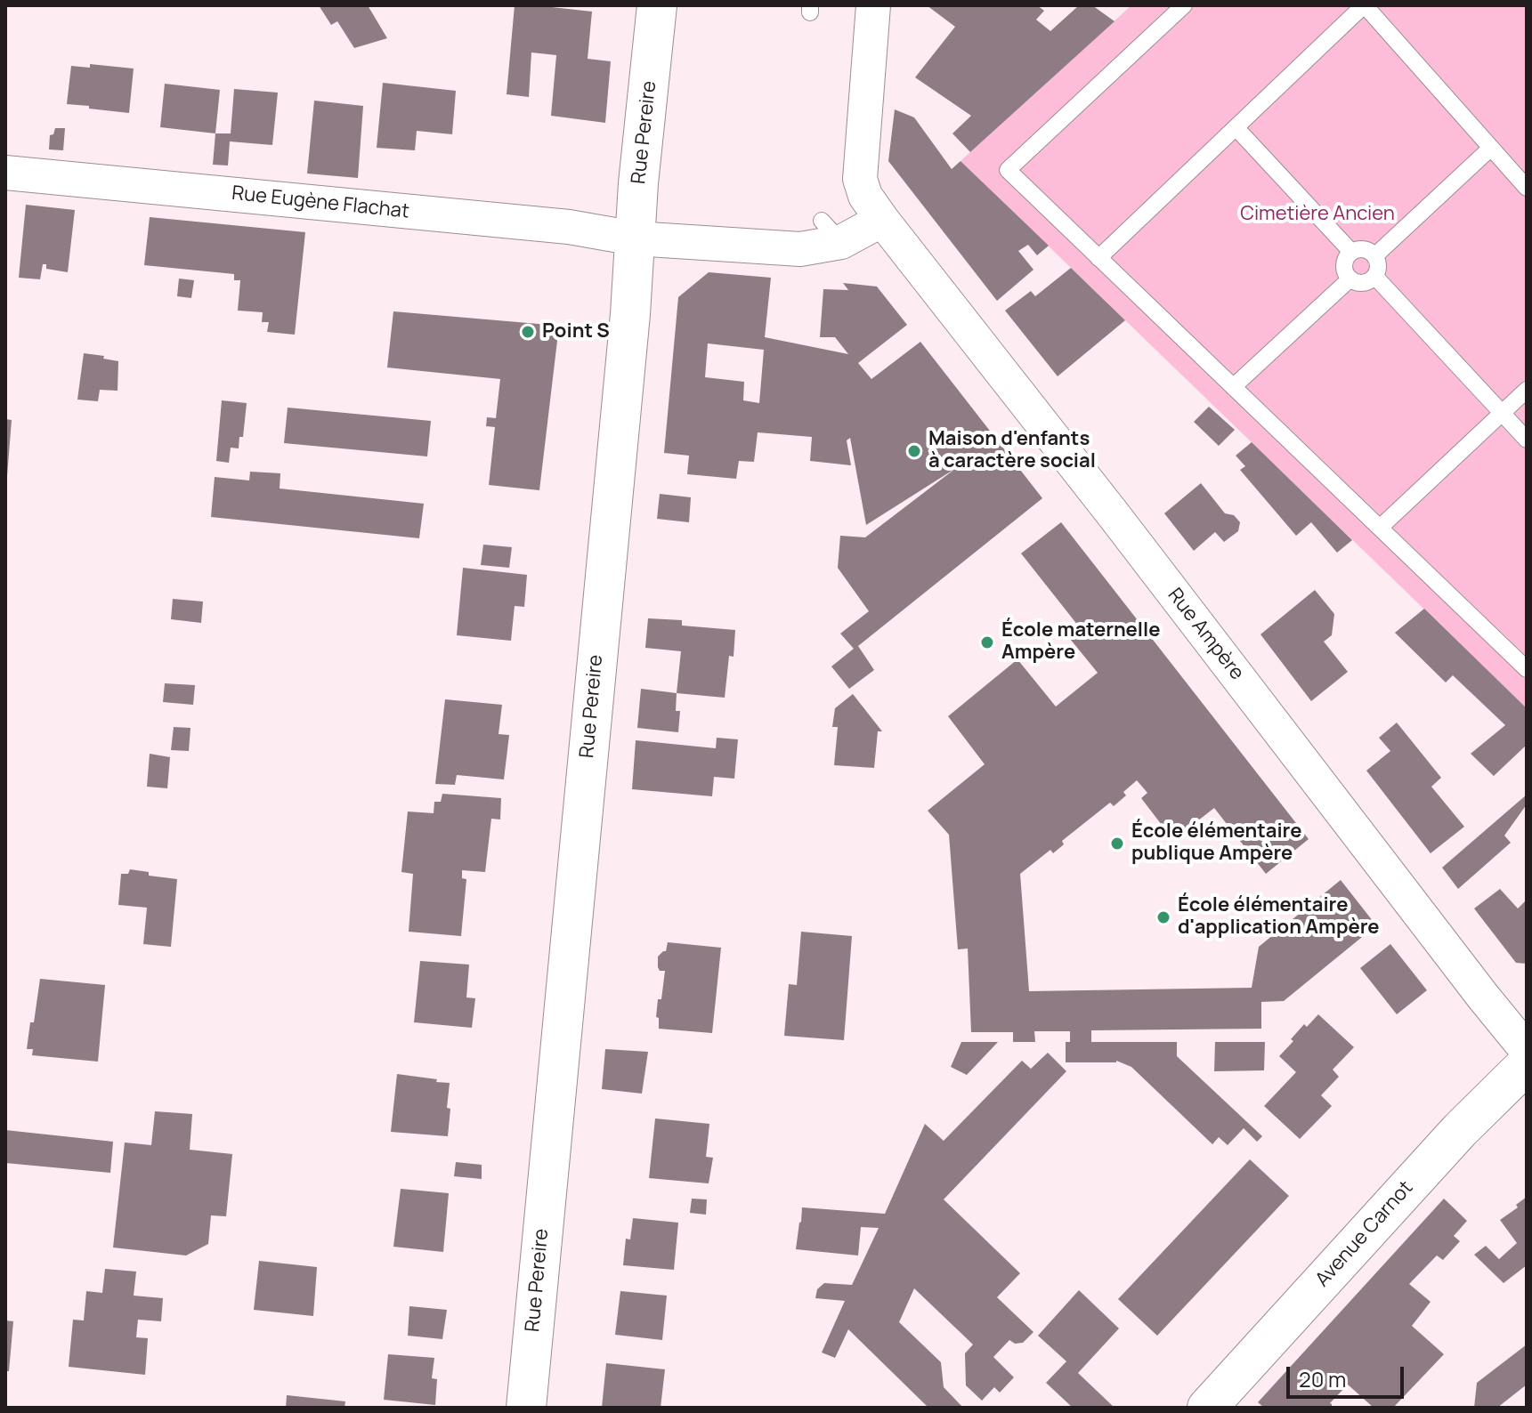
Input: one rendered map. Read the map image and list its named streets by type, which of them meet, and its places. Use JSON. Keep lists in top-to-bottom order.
{
  "streets": {
    "street": [
      "Rue Pereire",
      "Rue Eugène Flachat",
      "Rue Ampère",
      "Avenue Carnot"
    ]
  },
  "crossings": [
    ["Rue Pereire", "Rue Eugène Flachat"],
    ["Rue Eugène Flachat", "Rue Ampère"]
  ],
  "parks": ["Cimetière Ancien"],
  "places": [
    "Point S",
    "Maison d'enfants à caractère social",
    "École maternelle Ampère",
    "École élémentaire publique Ampère",
    "École élémentaire d'application Ampère"
  ],
  "scale_bar": "20 m"
}
